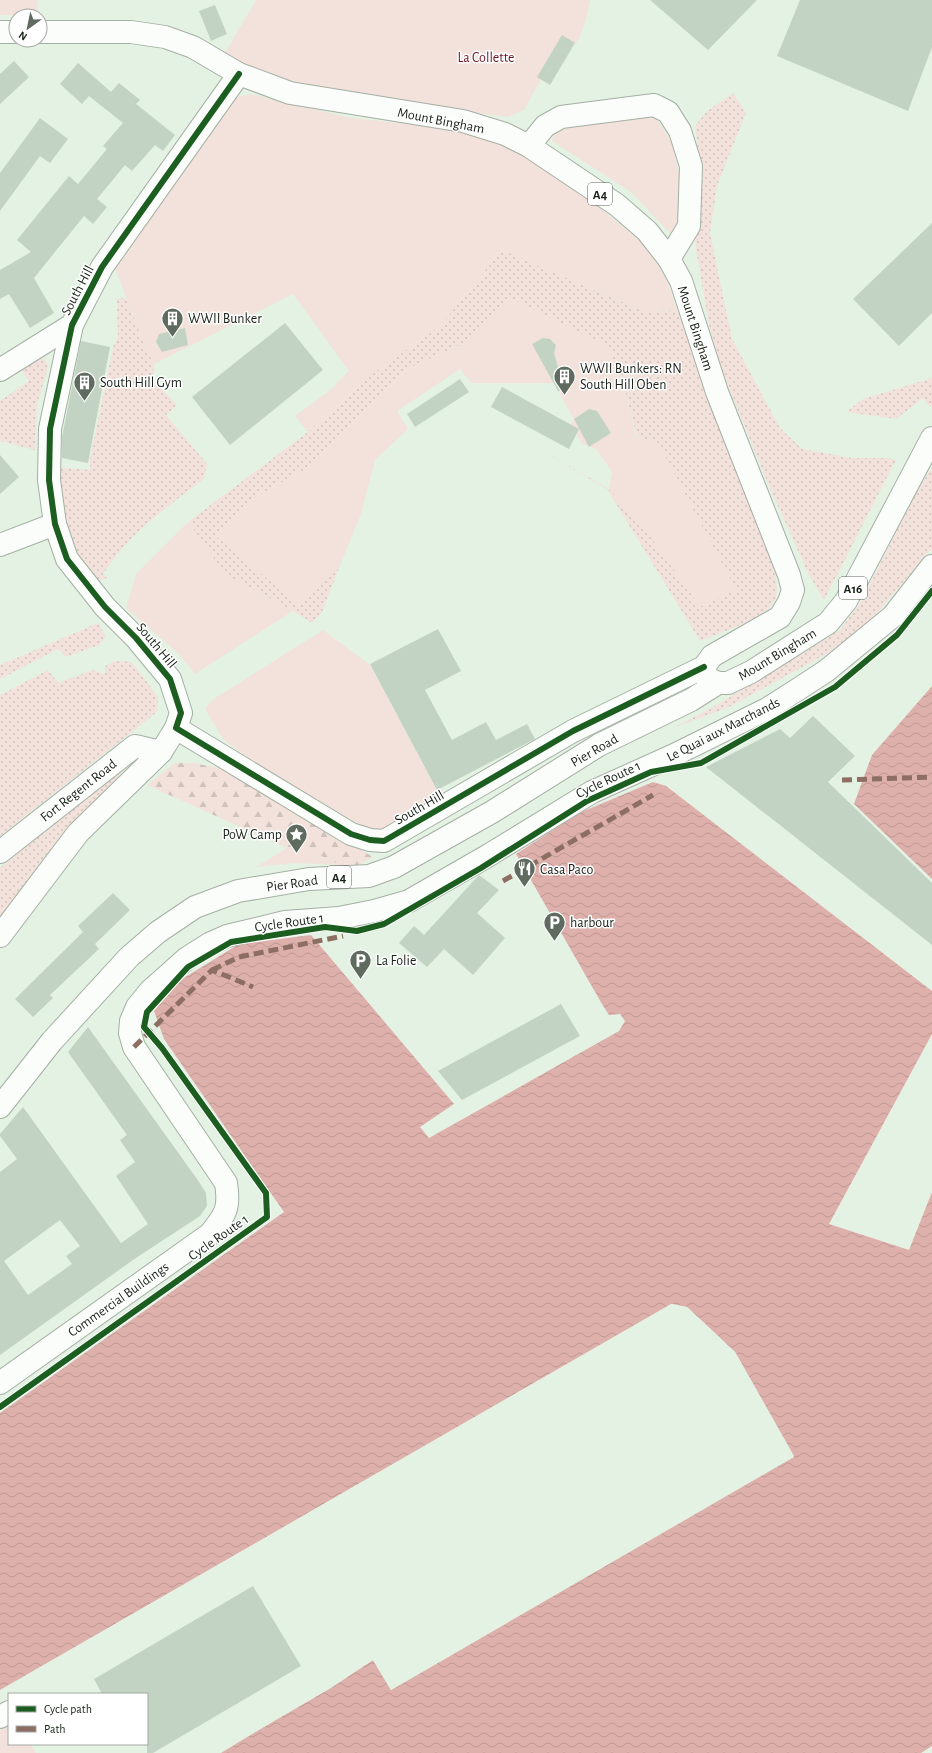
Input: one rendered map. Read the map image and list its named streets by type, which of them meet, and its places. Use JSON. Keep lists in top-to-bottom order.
{
  "streets": {
    "main road": [
      "Mount Bingham",
      "A4",
      "South Hill",
      "A16",
      "Le Quai aux Marchands",
      "Pier Road",
      "Fort Regent Road",
      "Commercial Buildings"
    ],
    "cycle path": ["Cycle Route 1"]
  },
  "crossings": [
    ["Mount Bingham", "South Hill"],
    ["Mount Bingham", "Pier Road"],
    ["South Hill", "Pier Road"],
    ["South Hill", "Fort Regent Road"],
    ["Le Quai aux Marchands", "Commercial Buildings"]
  ],
  "parks": ["La Collette"],
  "places": {
    "building": ["WWII Bunker", "WWII Bunkers: RN South Hill Oben", "South Hill Gym"],
    "place": ["PoW Camp"],
    "restaurant": ["Casa Paco"],
    "parking": ["harbour", "La Folie"]
  },
  "legend": ["Cycle path", "Path"],
  "north": "bottom left"
}
